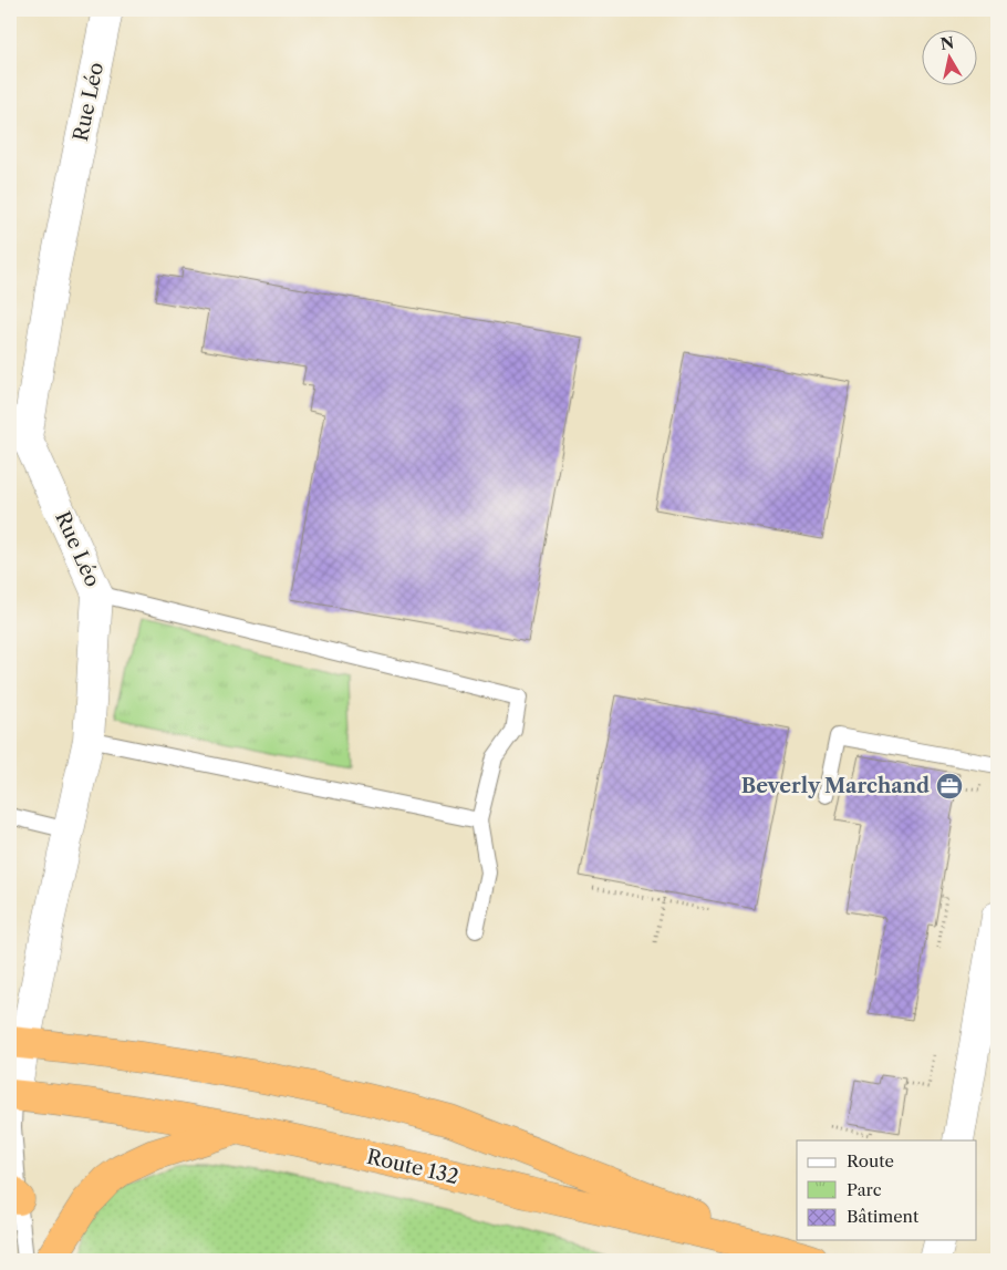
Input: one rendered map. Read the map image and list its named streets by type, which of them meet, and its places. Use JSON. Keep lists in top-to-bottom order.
{
  "streets": {
    "highway": ["Route 132"],
    "street": ["Rue Léo"]
  },
  "crossings": [
    ["Rue Léo", "Route 132"]
  ],
  "places": {
    "office": ["Beverly Marchand"]
  },
  "legend": ["Route", "Parc", "Bâtiment"],
  "north": "top"
}
